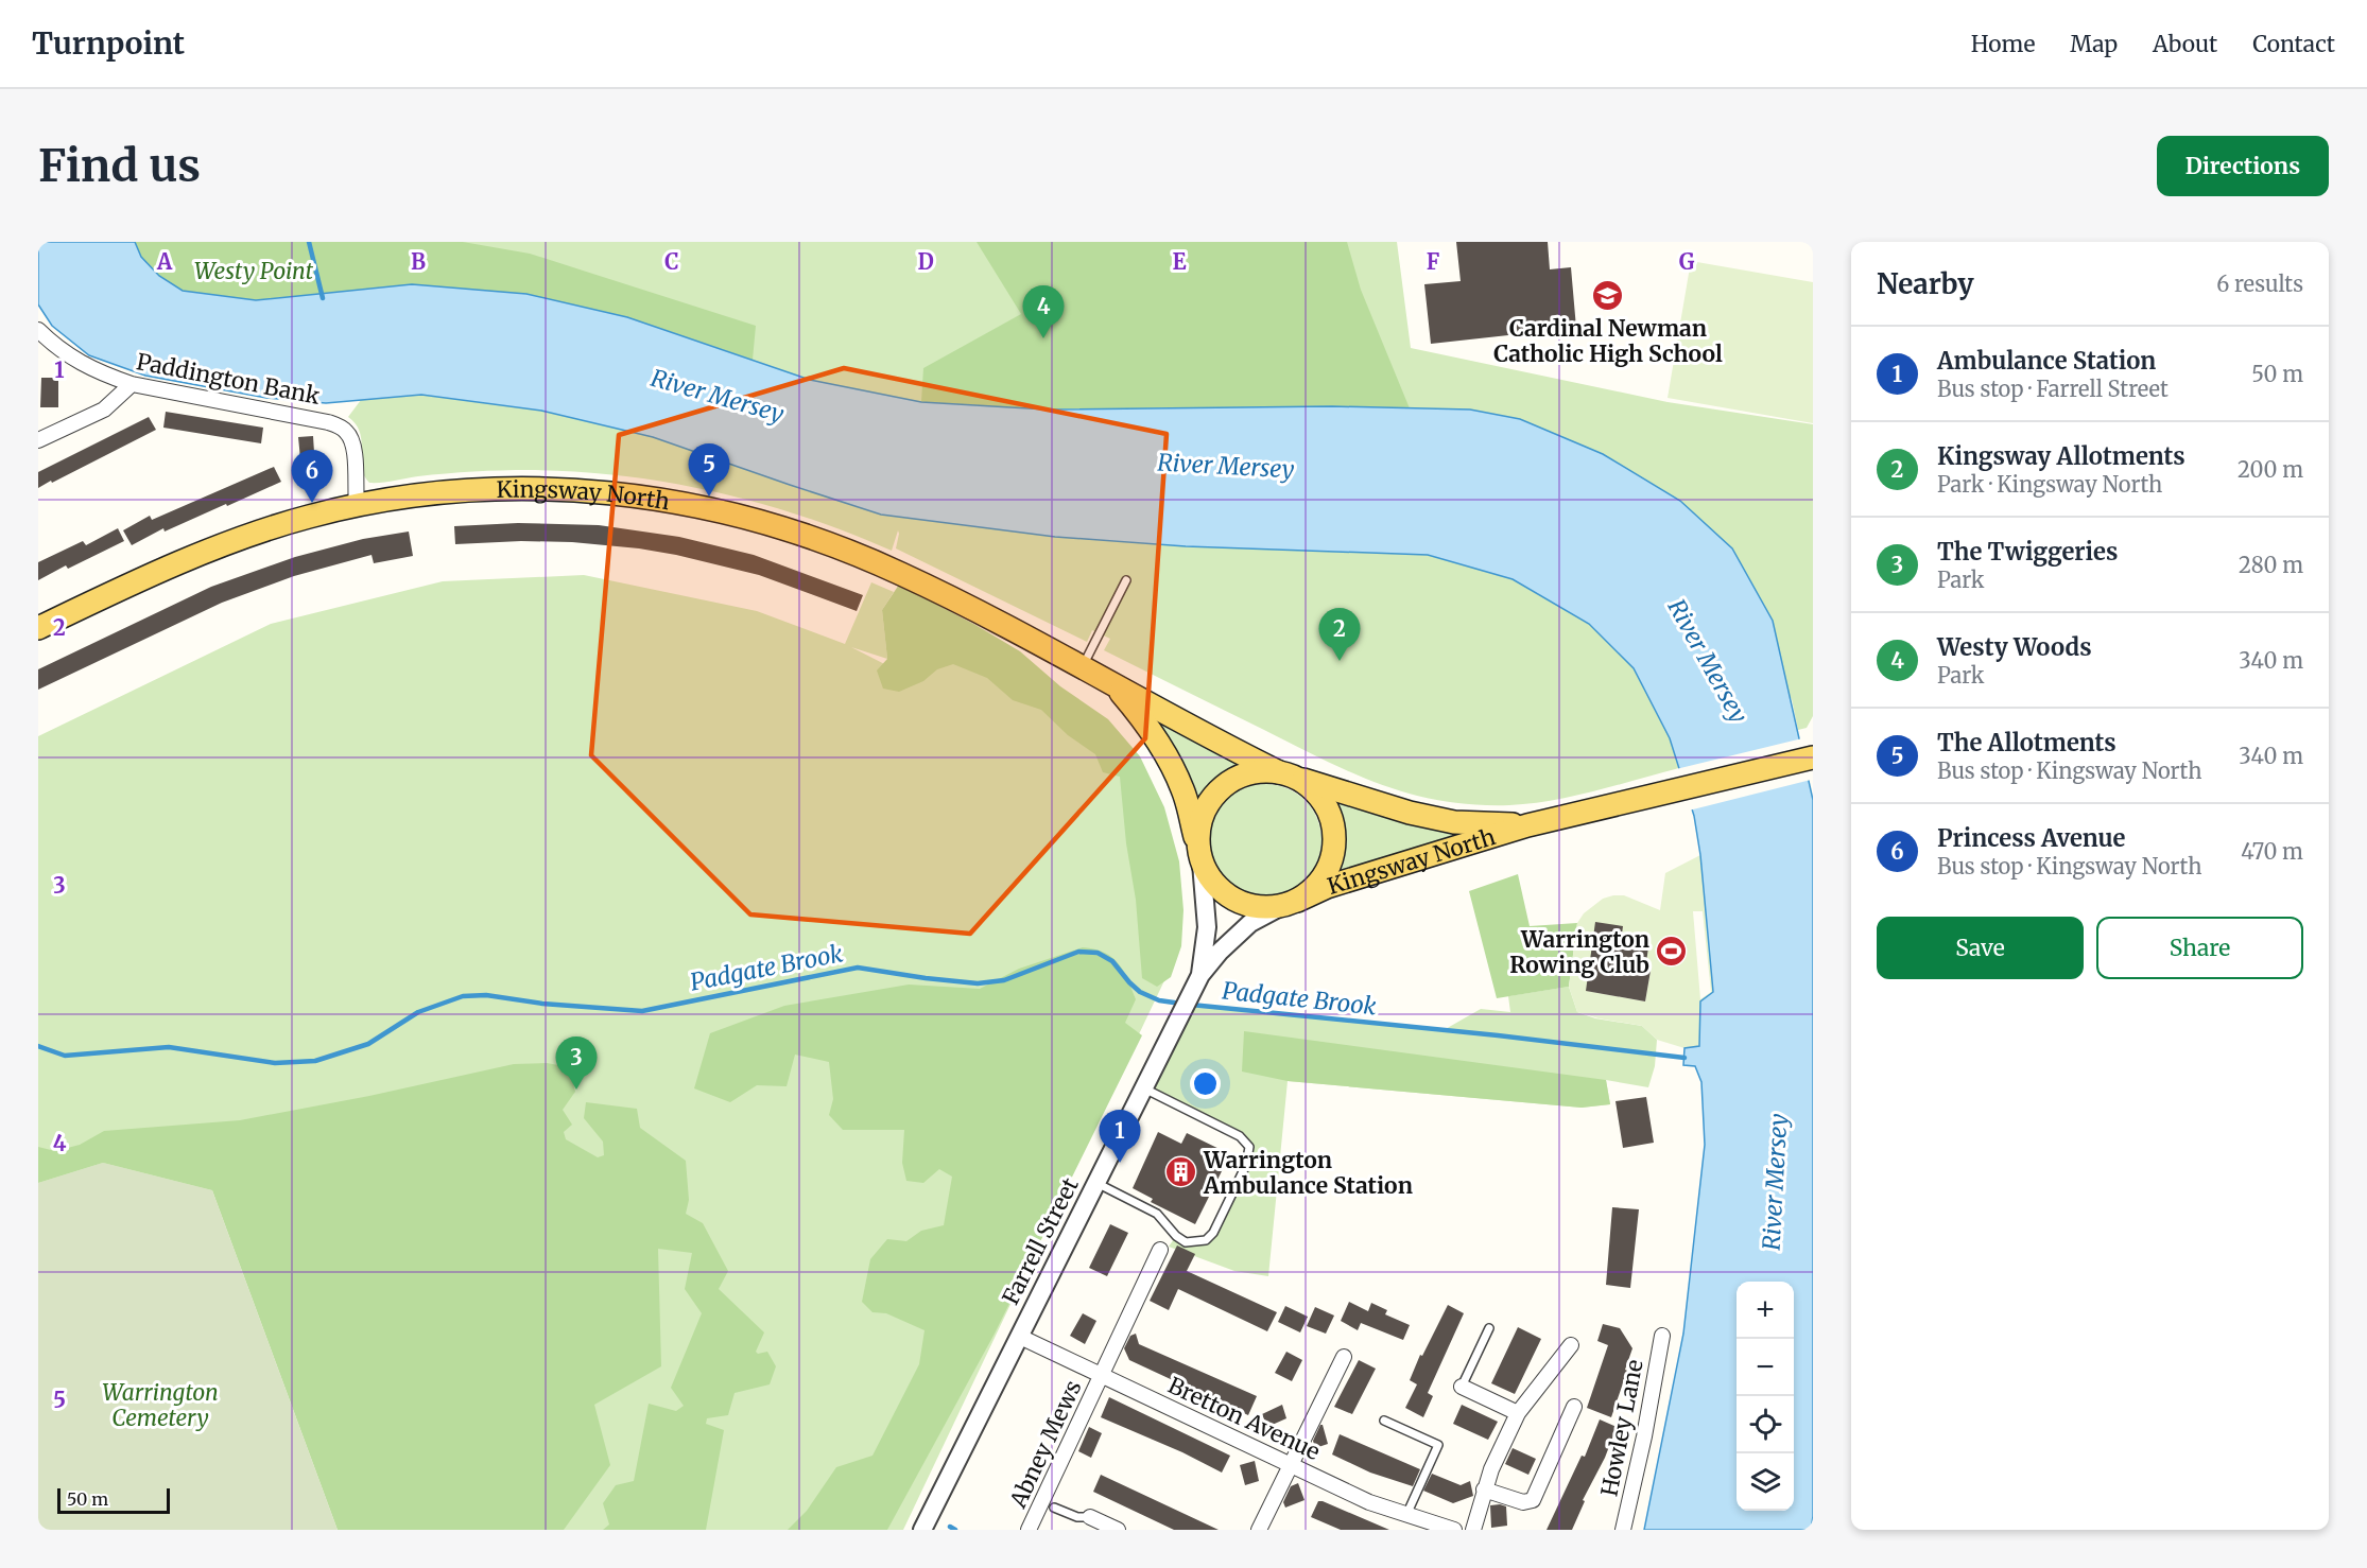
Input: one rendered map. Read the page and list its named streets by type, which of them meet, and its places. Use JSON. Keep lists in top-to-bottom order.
{
  "streets": {
    "main road": ["Kingsway North"],
    "street": [
      "Paddington Bank",
      "Farrell Street",
      "Bretton Avenue",
      "Howley Lane",
      "Abney Mews"
    ]
  },
  "crossings": [
    ["Paddington Bank", "Kingsway North"],
    ["Kingsway North", "Farrell Street"],
    ["Farrell Street", "Bretton Avenue"],
    ["Bretton Avenue", "Abney Mews"]
  ],
  "water": ["River Mersey", "Padgate Brook"],
  "parks": ["Westy Point", "Warrington Cemetery"],
  "places": {
    "school or university": ["Cardinal Newman Catholic High School"],
    "sports": ["Warrington Rowing Club"],
    "building": ["Warrington Ambulance Station"]
  },
  "scale_bar": "50 m",
  "page": {
    "header": "Turnpoint",
    "nav": [
      "Home",
      "Map",
      "About",
      "Contact"
    ],
    "buttons": [
      "Directions",
      ["Save", "Share"]
    ],
    "title": "Find us",
    "heading": ["Nearby", "6 results"],
    "pins": [
      "4",
      "5",
      "6",
      "2",
      "3",
      "1"
    ],
    "list": [
      {
        "mark": "1",
        "name": "Ambulance Station",
        "note": "Bus stop · Farrell Street",
        "value": "50 m"
      },
      {
        "mark": "2",
        "name": "Kingsway Allotments",
        "note": "Park · Kingsway North",
        "value": "200 m"
      },
      {
        "mark": "3",
        "name": "The Twiggeries",
        "note": "Park",
        "value": "280 m"
      },
      {
        "mark": "4",
        "name": "Westy Woods",
        "note": "Park",
        "value": "340 m"
      },
      {
        "mark": "5",
        "name": "The Allotments",
        "note": "Bus stop · Kingsway North",
        "value": "340 m"
      },
      {
        "mark": "6",
        "name": "Princess Avenue",
        "note": "Bus stop · Kingsway North",
        "value": "470 m"
      }
    ],
    "map_buttons": ["+", "−"],
    "scale": "50 m"
  },
  "grid": {
    "columns": [
      "A",
      "B",
      "C",
      "D",
      "E",
      "F",
      "G"
    ],
    "rows": [
      "1",
      "2",
      "3",
      "4",
      "5"
    ]
  }
}
